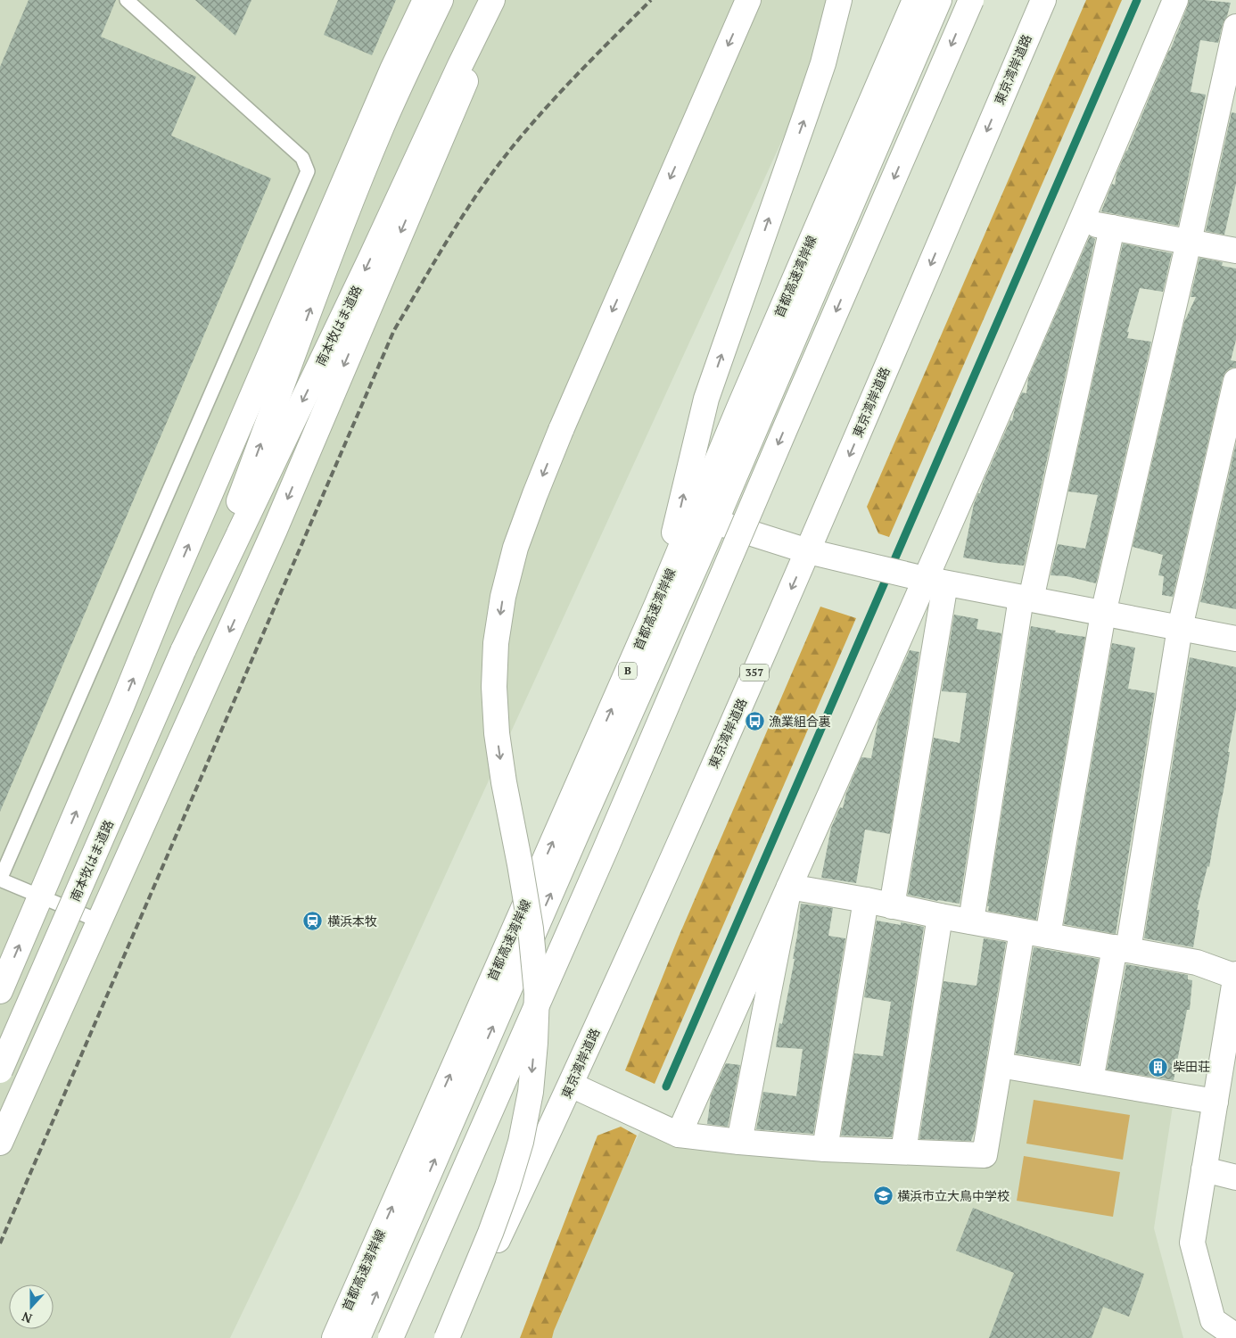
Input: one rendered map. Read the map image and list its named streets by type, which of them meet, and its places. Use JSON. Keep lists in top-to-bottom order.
{
  "streets": {
    "main road": [
      "東京湾岸道路",
      "首都高速湾岸線",
      "南本牧はま道路",
      "B",
      "357"
    ]
  },
  "places": {
    "bus stop": ["漁業組合裏"],
    "station": ["横浜本牧"],
    "building": ["柴田荘"],
    "school or university": ["横浜市立大鳥中学校"]
  },
  "north": "bottom"
}
